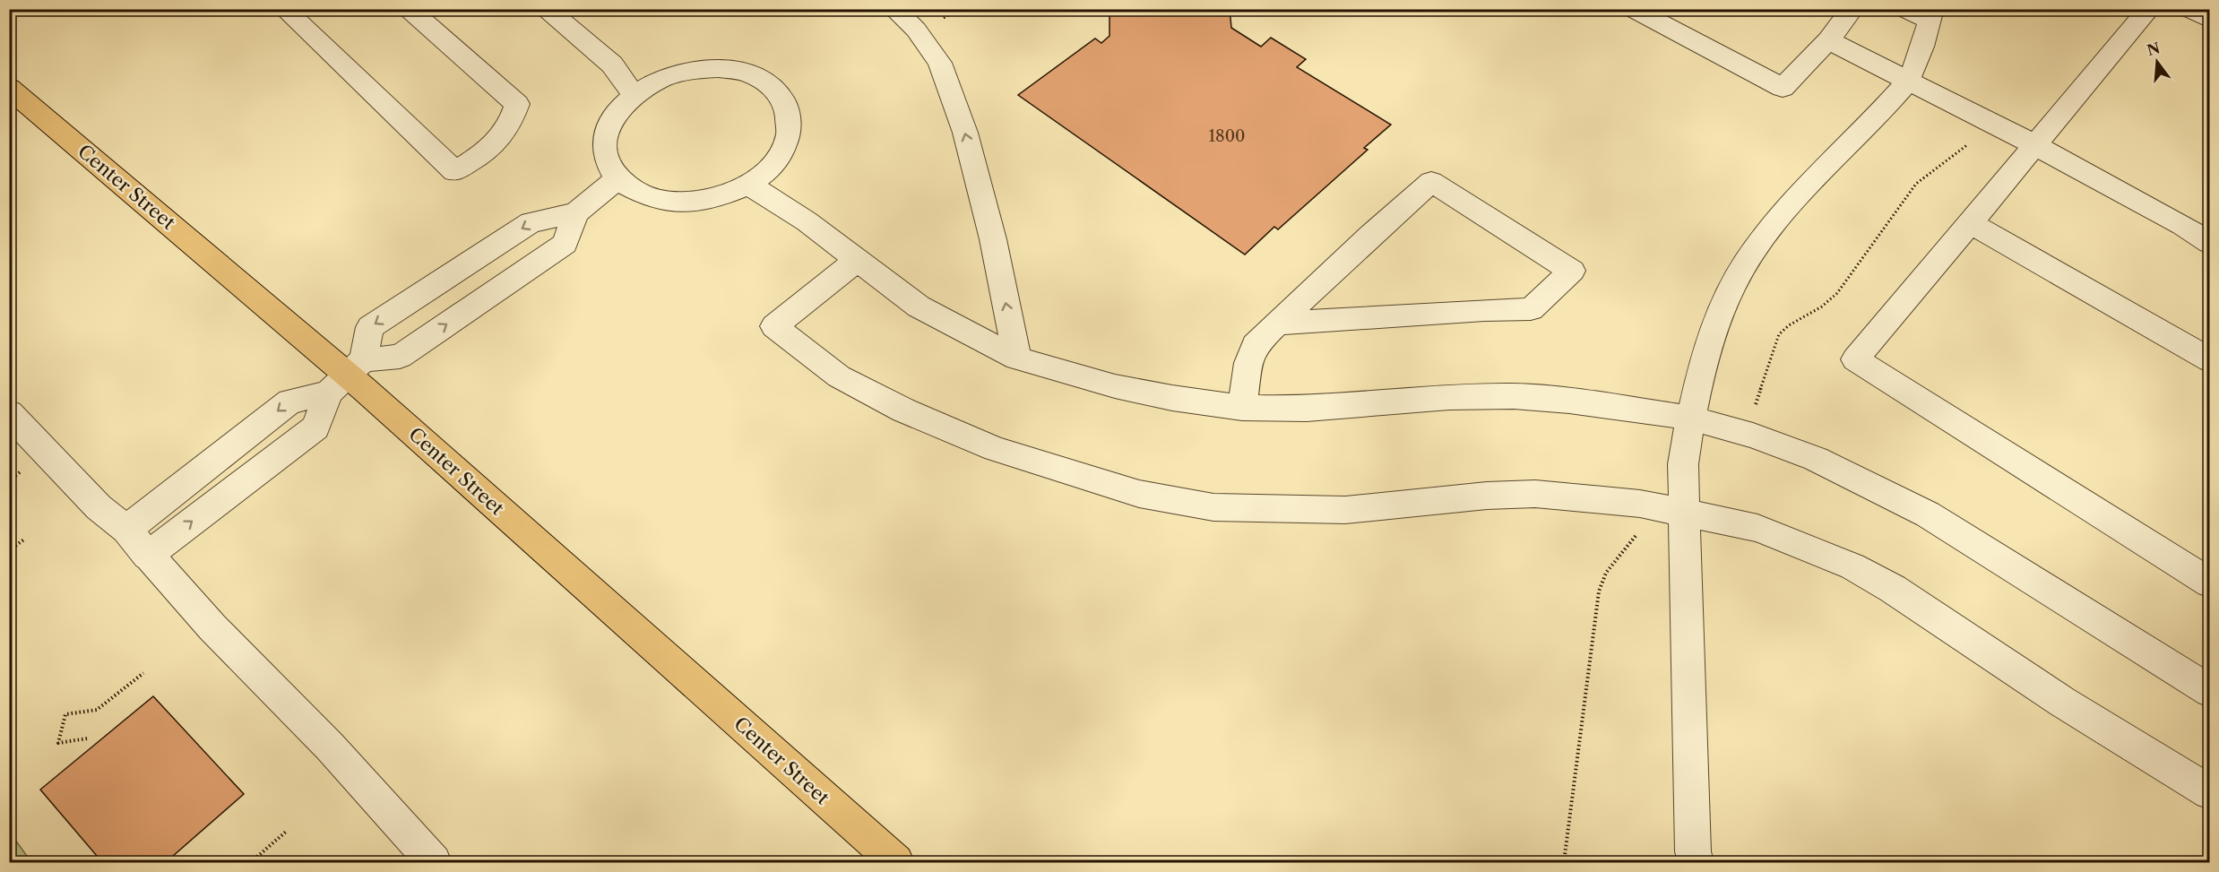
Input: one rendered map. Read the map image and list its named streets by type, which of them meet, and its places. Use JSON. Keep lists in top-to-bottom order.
{
  "streets": {
    "main road": ["Center Street"]
  },
  "house_numbers": ["1800"],
  "north": "top"
}
